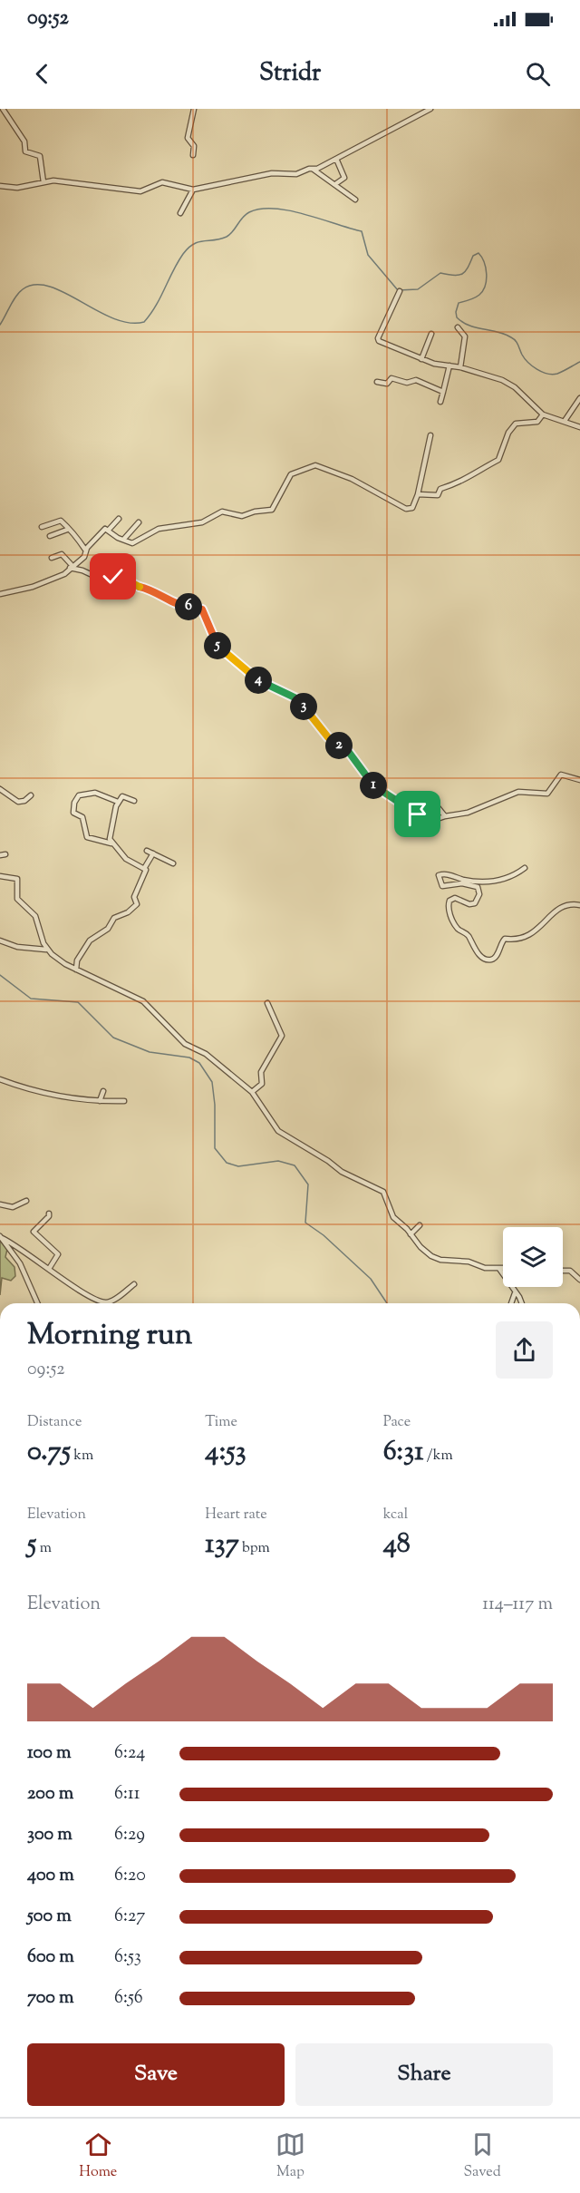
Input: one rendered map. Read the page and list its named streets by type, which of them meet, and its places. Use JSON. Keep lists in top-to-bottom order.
{
  "page": {
    "status": "09:52",
    "header": "Stridr",
    "pins": [
      "6",
      "5",
      "4",
      "3",
      "2",
      "1"
    ],
    "heading": ["Morning run", "09:52"],
    "stats": [
      ["Distance", "0.75 km"],
      ["Time", "4:53"],
      ["Pace", "6:31 /km"],
      ["Elevation", "5 m"],
      ["Heart rate", "137 bpm"],
      ["kcal", "48"]
    ],
    "chart": ["Elevation", "114–117 m"],
    "list": [
      {
        "name": "100 m",
        "note": "6:24"
      },
      {
        "name": "200 m",
        "note": "6:11"
      },
      {
        "name": "300 m",
        "note": "6:29"
      },
      {
        "name": "400 m",
        "note": "6:20"
      },
      {
        "name": "500 m",
        "note": "6:27"
      },
      {
        "name": "600 m",
        "note": "6:53"
      },
      {
        "name": "700 m",
        "note": "6:56"
      }
    ],
    "buttons": ["Save", "Share"],
    "tabs": ["Home", "Map", "Saved"]
  }
}
